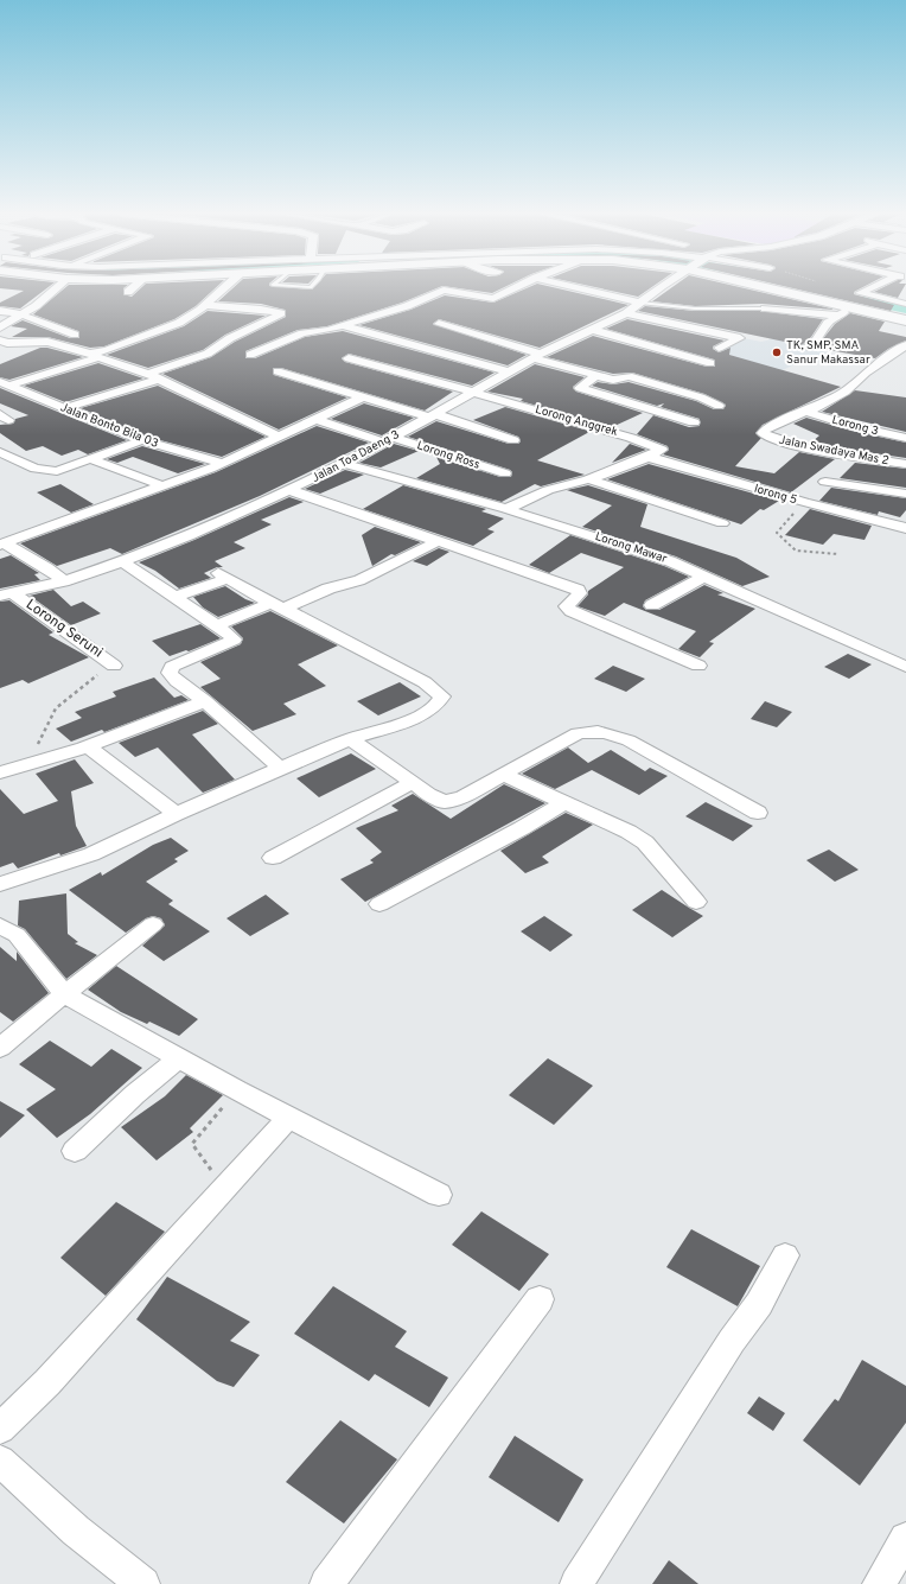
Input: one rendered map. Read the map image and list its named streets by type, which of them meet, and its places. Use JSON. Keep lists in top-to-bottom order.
{
  "streets": {
    "street": [
      "Lorong Anggrek",
      "Jalan Bonto Bila 03",
      "Lorong 3",
      "Jalan Swadaya Mas 2",
      "Lorong Ross",
      "Jalan Toa Daeng 3",
      "lorong 5",
      "Lorong Mawar",
      "Lorong Seruni"
    ]
  },
  "crossings": [
    ["Lorong Anggrek", "Jalan Toa Daeng 3"],
    ["Lorong Anggrek", "lorong 5"],
    ["Lorong 3", "Jalan Swadaya Mas 2"],
    ["Lorong Ross", "Jalan Toa Daeng 3"],
    ["Jalan Toa Daeng 3", "Lorong Mawar"],
    ["Jalan Toa Daeng 3", "Lorong Seruni"]
  ],
  "places": ["TK, SMP, SMA Sanur Makassar"]
}
